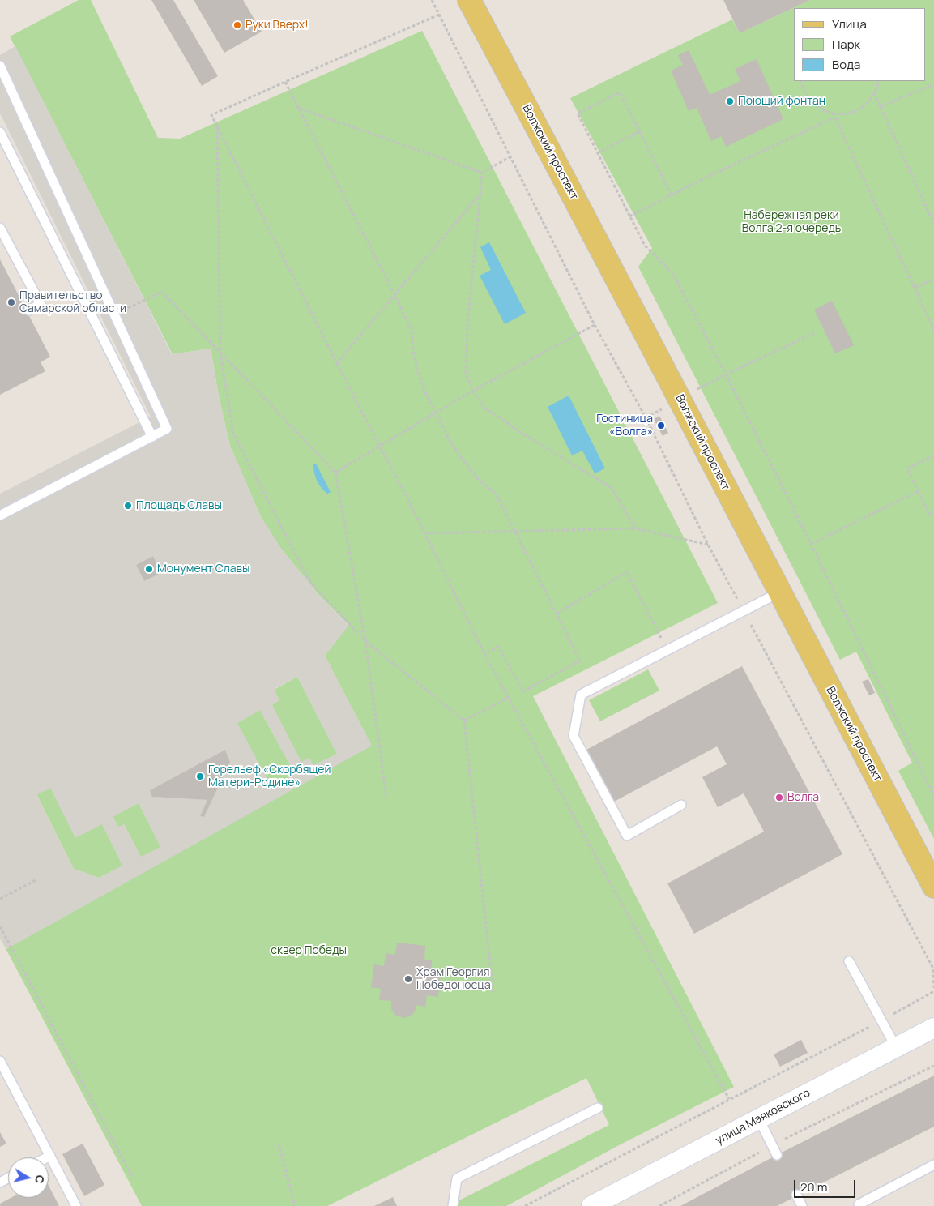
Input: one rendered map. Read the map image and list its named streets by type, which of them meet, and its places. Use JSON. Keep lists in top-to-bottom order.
{
  "streets": {
    "main road": ["Волжский проспект"],
    "street": ["улица Маяковского"]
  },
  "parks": ["Набережная реки Волга 2-я очередь", "сквер Победы"],
  "places": [
    "Руки Вверх!",
    "Поющий фонтан",
    "Правительство Самарской области",
    "Гостиница «Волга»",
    "Площадь Славы",
    "Монумент Славы",
    "Горельеф «Скорбящей Матери-Родине»",
    "Волга",
    "Храм Георгия Победоносца"
  ],
  "legend": ["Улица", "Парк", "Вода"],
  "scale_bar": "20 m",
  "north": "right"
}
